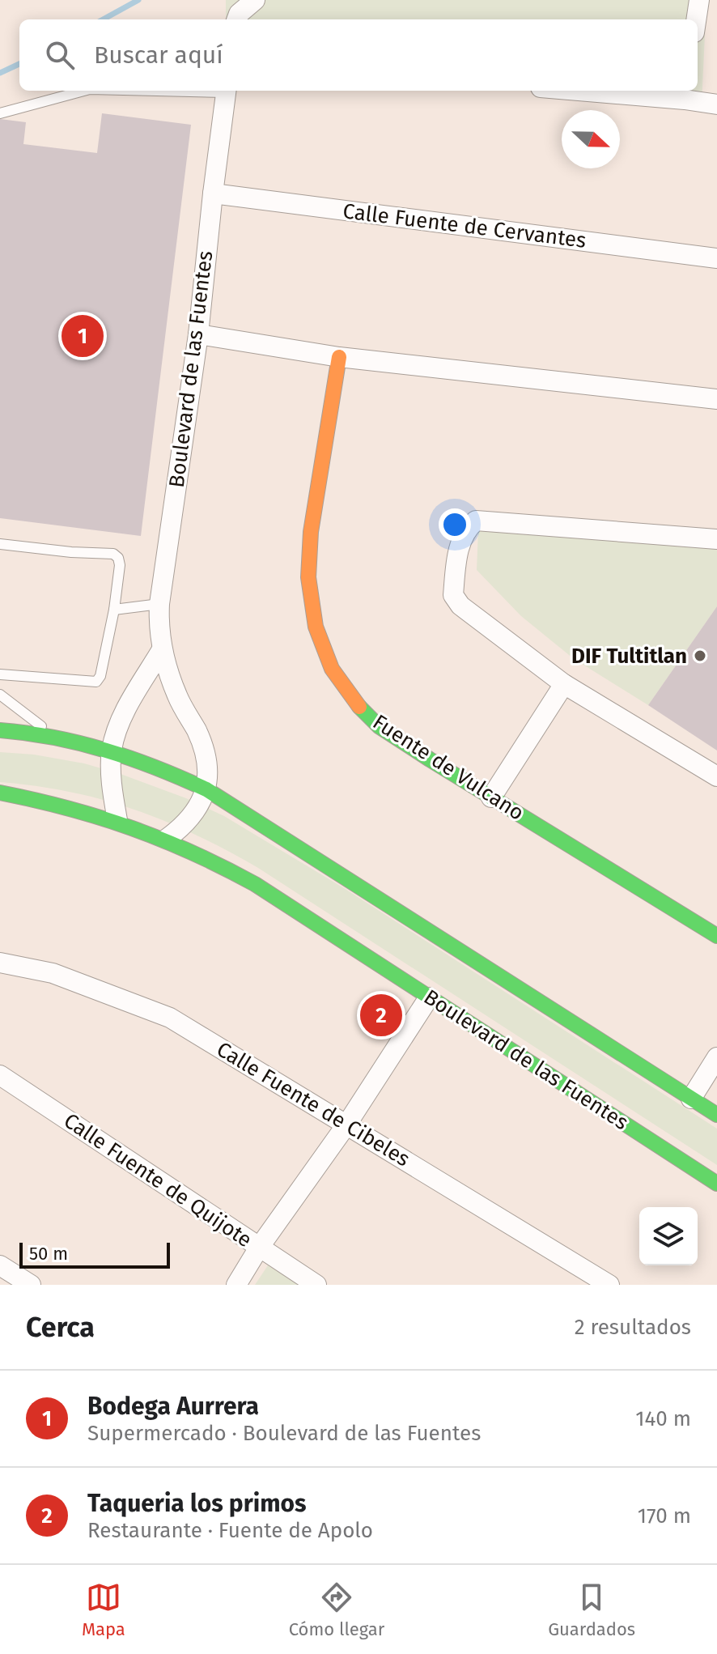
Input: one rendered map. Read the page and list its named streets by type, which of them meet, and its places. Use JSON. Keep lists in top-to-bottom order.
{
  "streets": {
    "street": [
      "Calle Fuente de Cervantes",
      "Boulevard de las Fuentes",
      "Fuente de Vulcano",
      "Calle Fuente de Cibeles",
      "Calle Fuente de Quijote"
    ]
  },
  "crossings": [
    ["Calle Fuente de Cervantes", "Boulevard de las Fuentes"]
  ],
  "places": ["DIF Tultitlan"],
  "scale_bar": "50 m",
  "north": "right",
  "page": {
    "search": "Buscar aquí",
    "pins": ["1", "2"],
    "scale": "50 m",
    "heading": ["Cerca", "2 resultados"],
    "list": [
      {
        "mark": "1",
        "name": "Bodega Aurrera",
        "note": "Supermercado · Boulevard de las Fuentes",
        "value": "140 m"
      },
      {
        "mark": "2",
        "name": "Taqueria los primos",
        "note": "Restaurante · Fuente de Apolo",
        "value": "170 m"
      }
    ],
    "nav": ["Mapa", "Cómo llegar", "Guardados"]
  }
}
